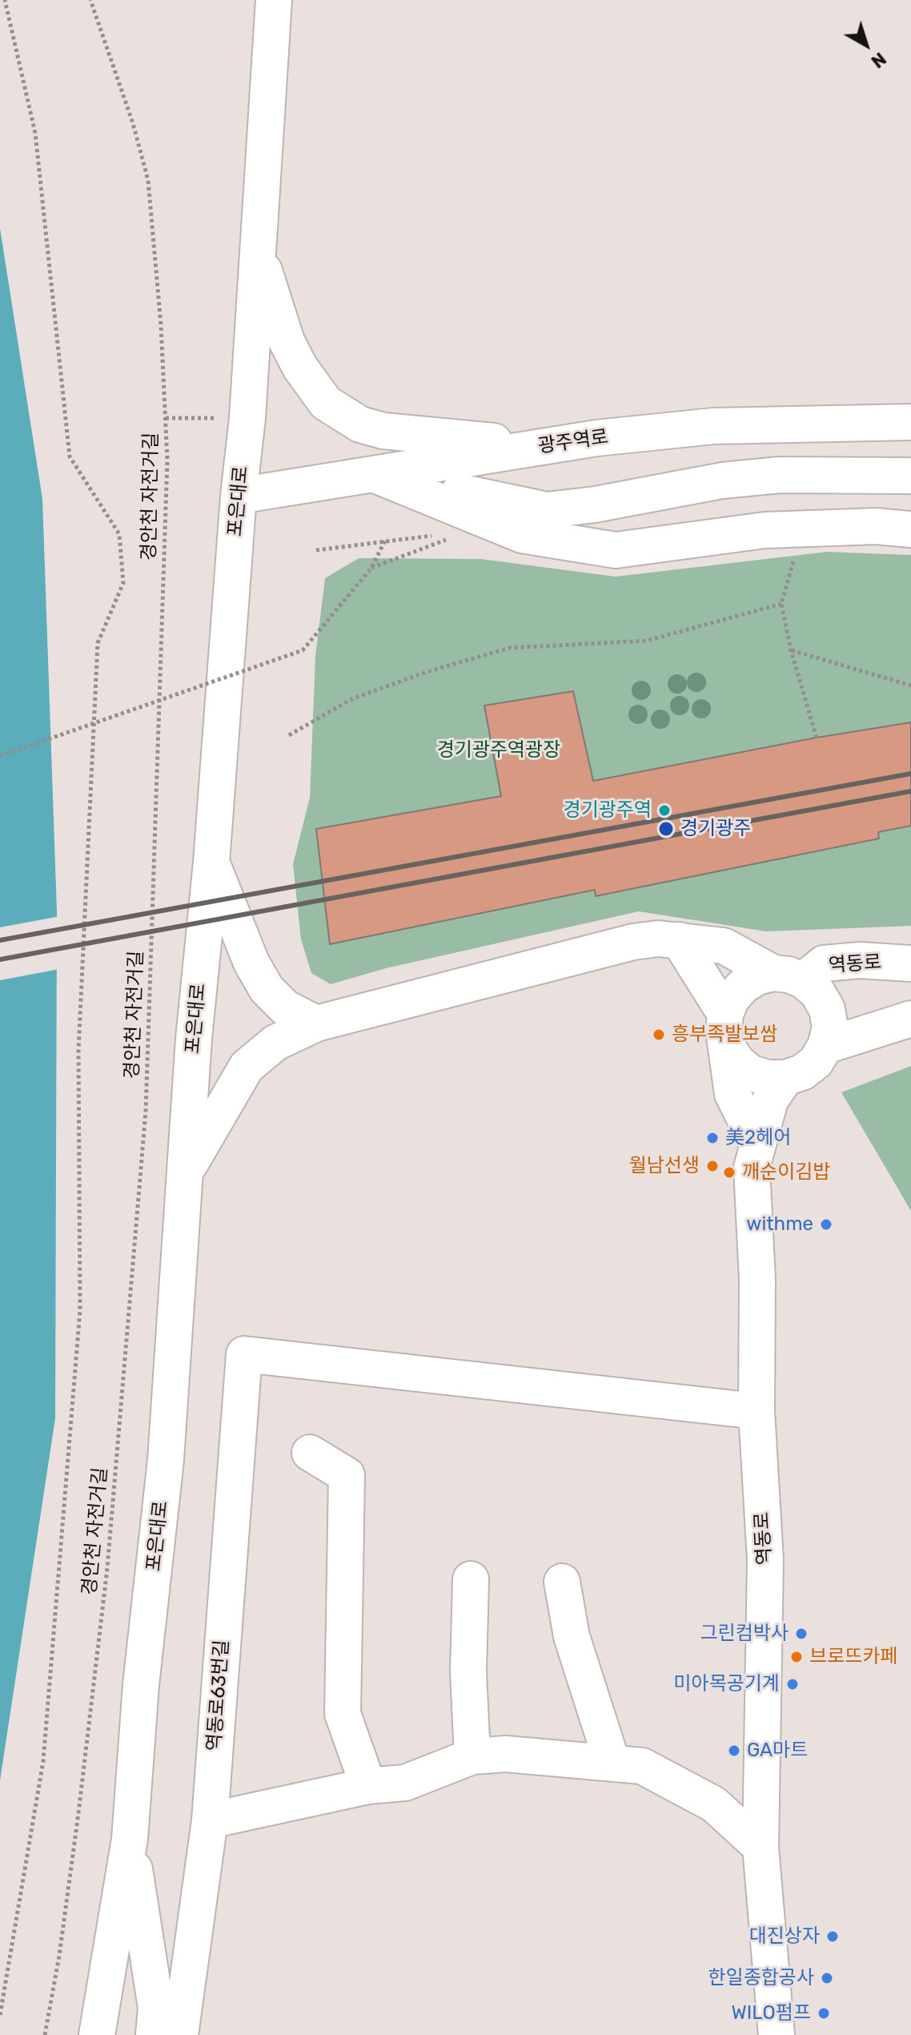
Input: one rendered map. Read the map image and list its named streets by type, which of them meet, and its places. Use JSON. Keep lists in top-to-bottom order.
{
  "streets": {
    "street": [
      "광주역로",
      "포은대로",
      "역동로",
      "역동로63번길"
    ],
    "path": ["경안천 자전거길"]
  },
  "crossings": [
    ["광주역로", "포은대로"],
    ["포은대로", "역동로"],
    ["역동로", "역동로63번길"]
  ],
  "parks": ["경기광주역광장"],
  "places": [
    "경기광주역",
    "경기광주",
    "흥부족발보쌈",
    "美2헤어",
    "월남선생",
    "깨순이김밥",
    "withme",
    "그린컴박사",
    "브로뜨카페",
    "미아목공기계",
    "GA마트",
    "대진상자",
    "한일종합공사",
    "WILO펌프"
  ],
  "north": "bottom right"
}
